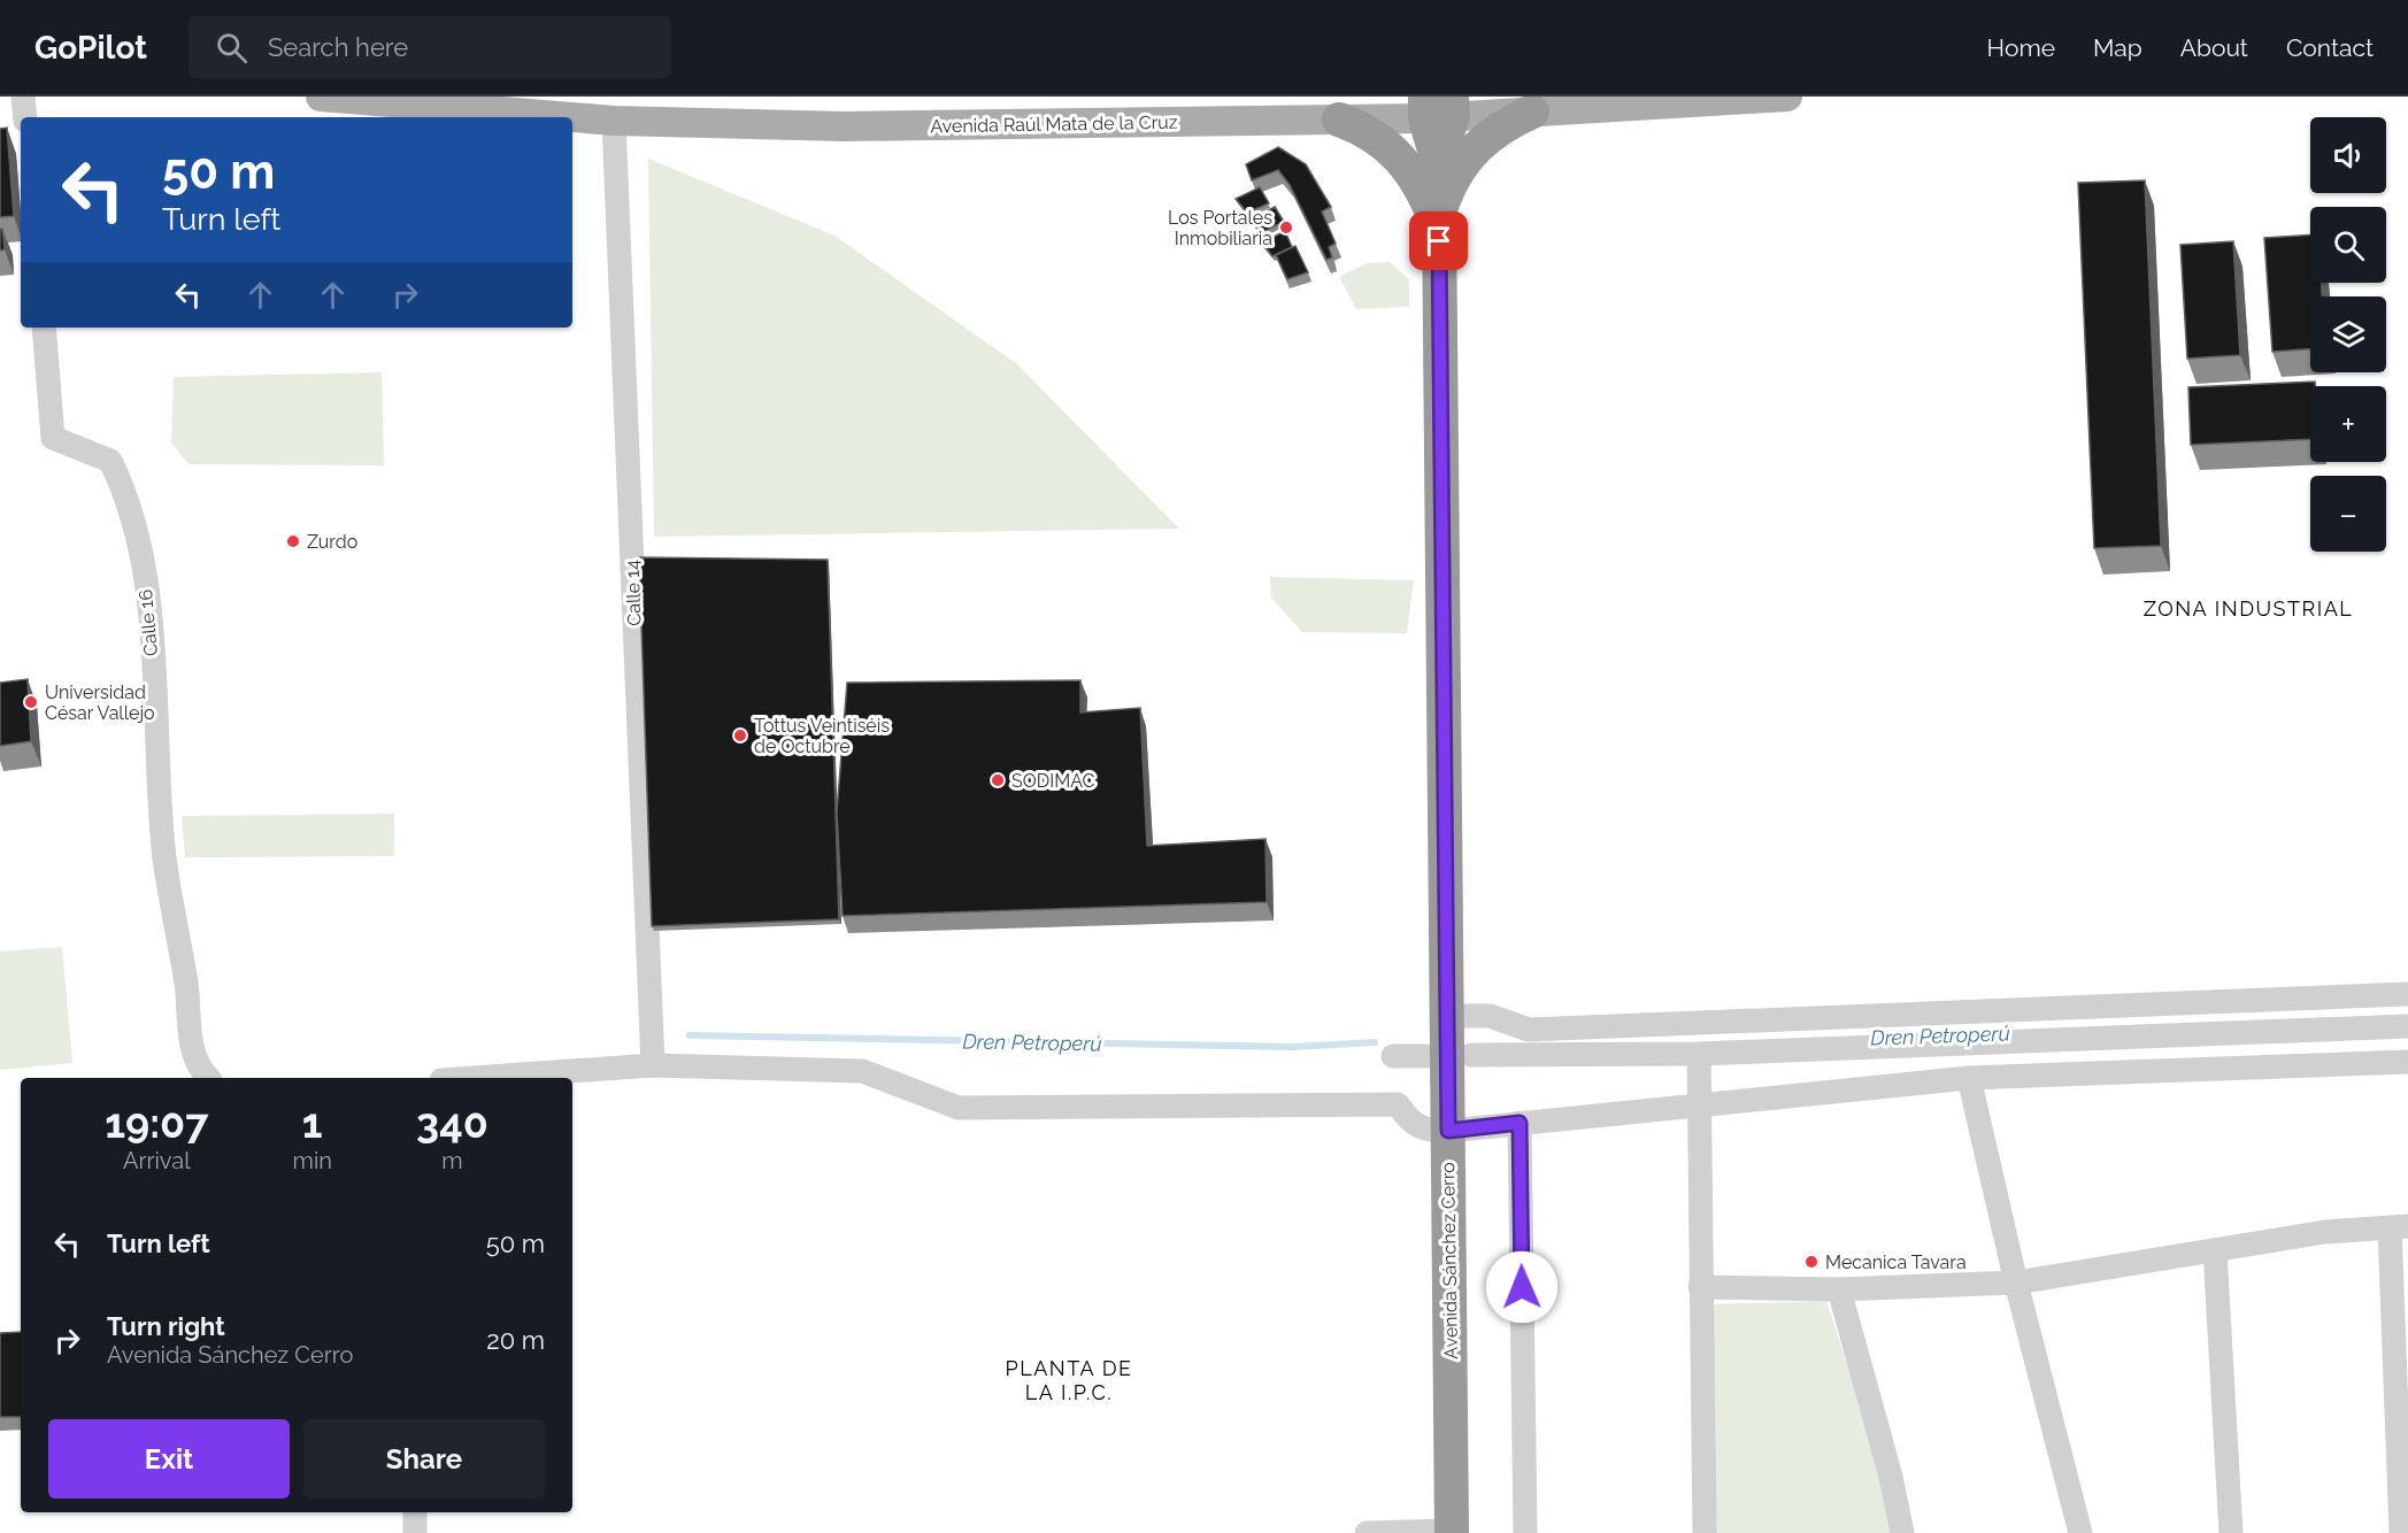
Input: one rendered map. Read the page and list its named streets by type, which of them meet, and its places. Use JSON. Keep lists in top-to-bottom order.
{
  "streets": {
    "highway": ["Avenida Sánchez Cerro"],
    "main road": ["Avenida Raúl Mata de la Cruz"],
    "street": ["Calle 14", "Calle 16"]
  },
  "crossings": [
    ["Avenida Raúl Mata de la Cruz", "Calle 14"],
    ["Avenida Raúl Mata de la Cruz", "Avenida Sánchez Cerro"]
  ],
  "districts": ["ZONA INDUSTRIAL", "PLANTA DE LA I.P.C."],
  "water": ["Dren Petroperú"],
  "places": [
    "Los Portales Inmobiliaria",
    "Zurdo",
    "Universidad César Vallejo",
    "Tottus Veintiséis de Octubre",
    "SODIMAC",
    "Mecanica Tavara"
  ],
  "page": {
    "header": "GoPilot",
    "search": "Search here",
    "nav": [
      "Home",
      "Map",
      "About",
      "Contact"
    ],
    "map_buttons": ["+", "−"],
    "turn": ["50 m", "Turn left"],
    "eta": [
      "19:07",
      "Arrival",
      "1",
      "min",
      "340",
      "m"
    ],
    "list": [
      {
        "name": "Turn left",
        "value": "50 m"
      },
      {
        "name": "Turn right",
        "note": "Avenida Sánchez Cerro",
        "value": "20 m"
      }
    ],
    "buttons": ["Exit", "Share"]
  }
}
